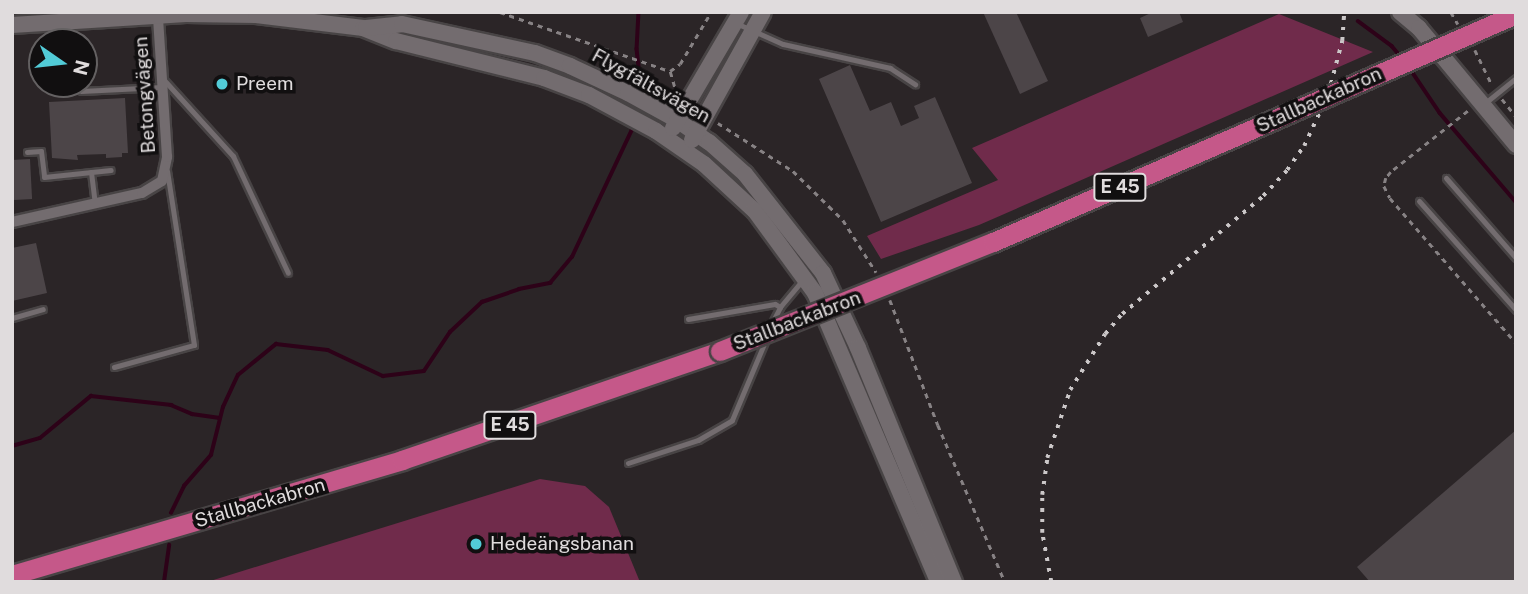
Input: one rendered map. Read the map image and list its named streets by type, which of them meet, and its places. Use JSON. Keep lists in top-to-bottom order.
{
  "streets": {
    "highway": ["Stallbackabron", "E 45"],
    "street": ["Flygfältsvägen", "Betongvägen"]
  },
  "crossings": [
    ["Flygfältsvägen", "Betongvägen"],
    ["Stallbackabron", "E 45"]
  ],
  "places": ["Preem", "Hedeängsbanan"],
  "north": "right"
}
